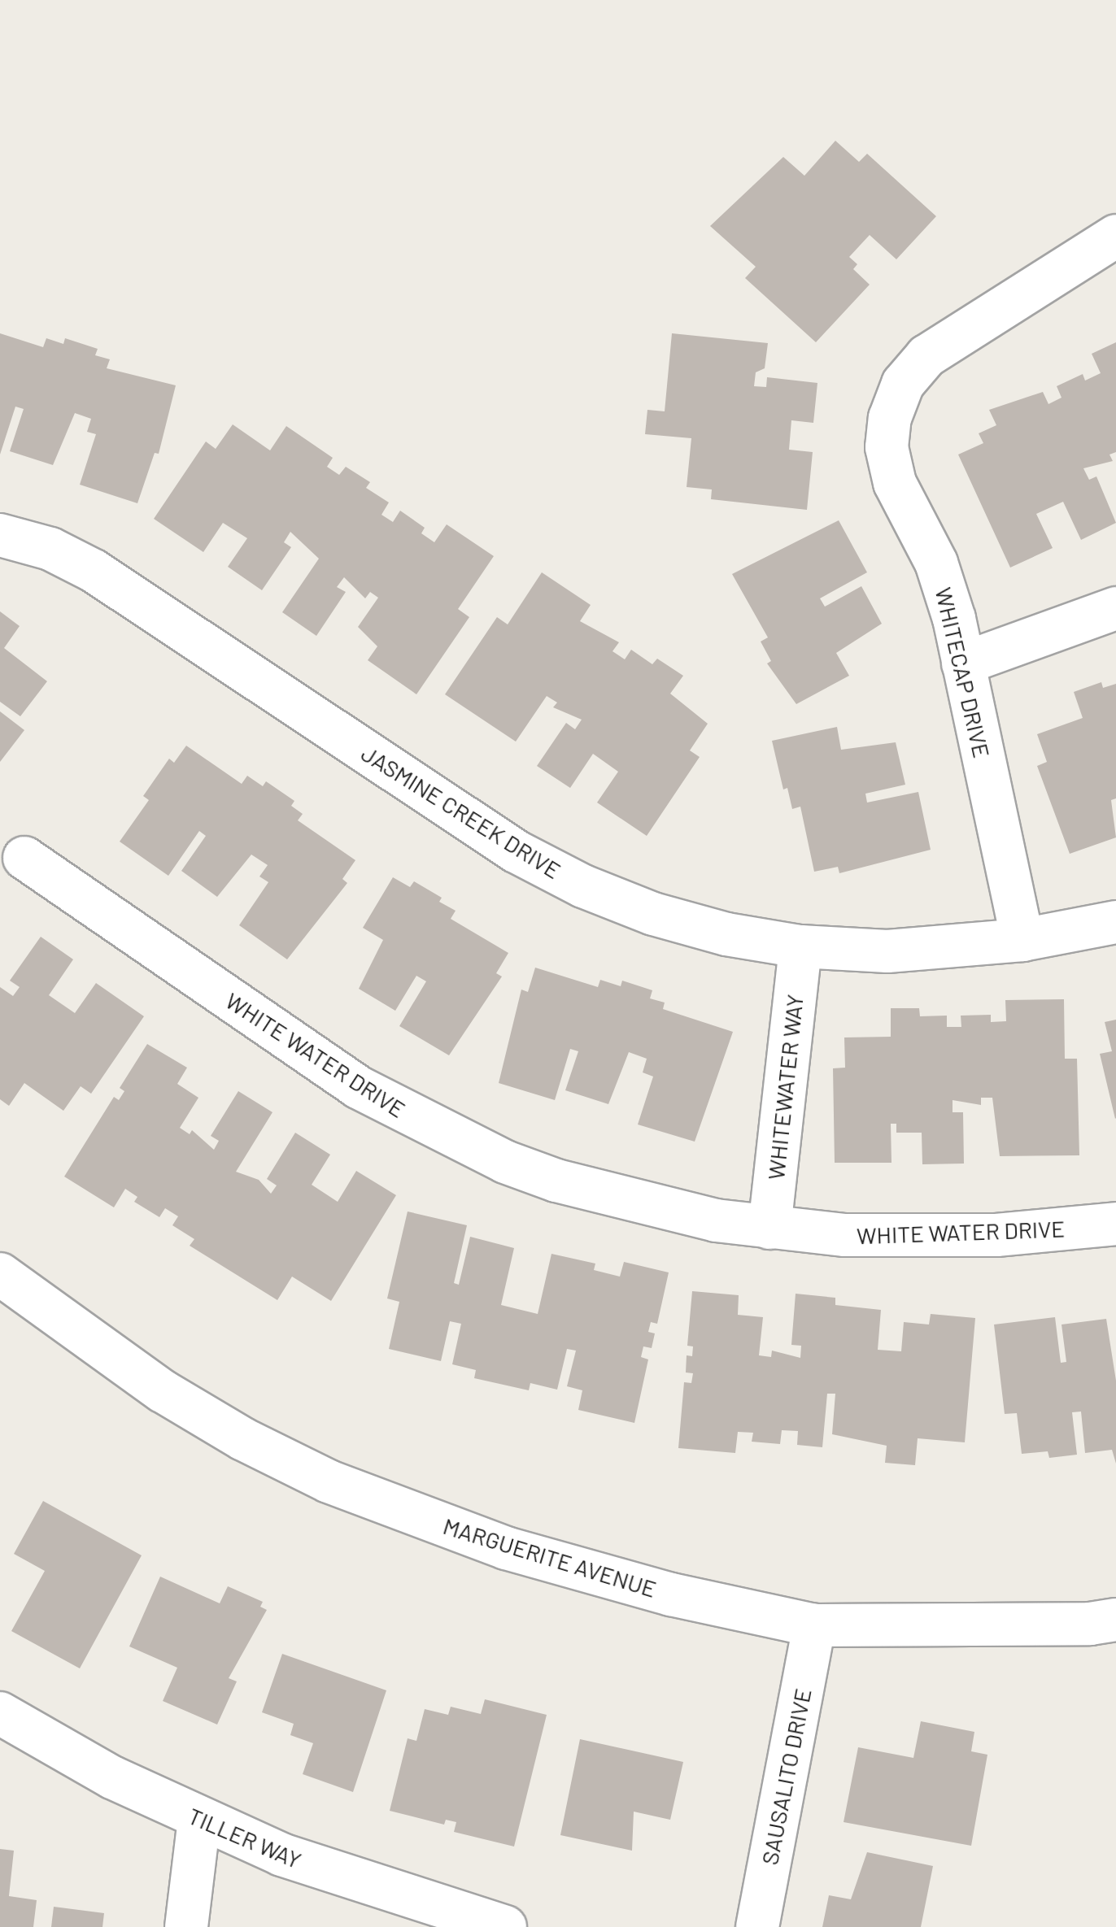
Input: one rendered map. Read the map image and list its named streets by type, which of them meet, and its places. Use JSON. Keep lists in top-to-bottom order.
{
  "streets": {
    "street": [
      "WHITECAP DRIVE",
      "JASMINE CREEK DRIVE",
      "WHITE WATER DRIVE",
      "WHITEWATER WAY",
      "MARGUERITE AVENUE",
      "SAUSALITO DRIVE",
      "TILLER WAY"
    ]
  },
  "crossings": [
    ["WHITECAP DRIVE", "JASMINE CREEK DRIVE"],
    ["JASMINE CREEK DRIVE", "WHITEWATER WAY"],
    ["WHITE WATER DRIVE", "WHITEWATER WAY"],
    ["MARGUERITE AVENUE", "SAUSALITO DRIVE"]
  ]
}
